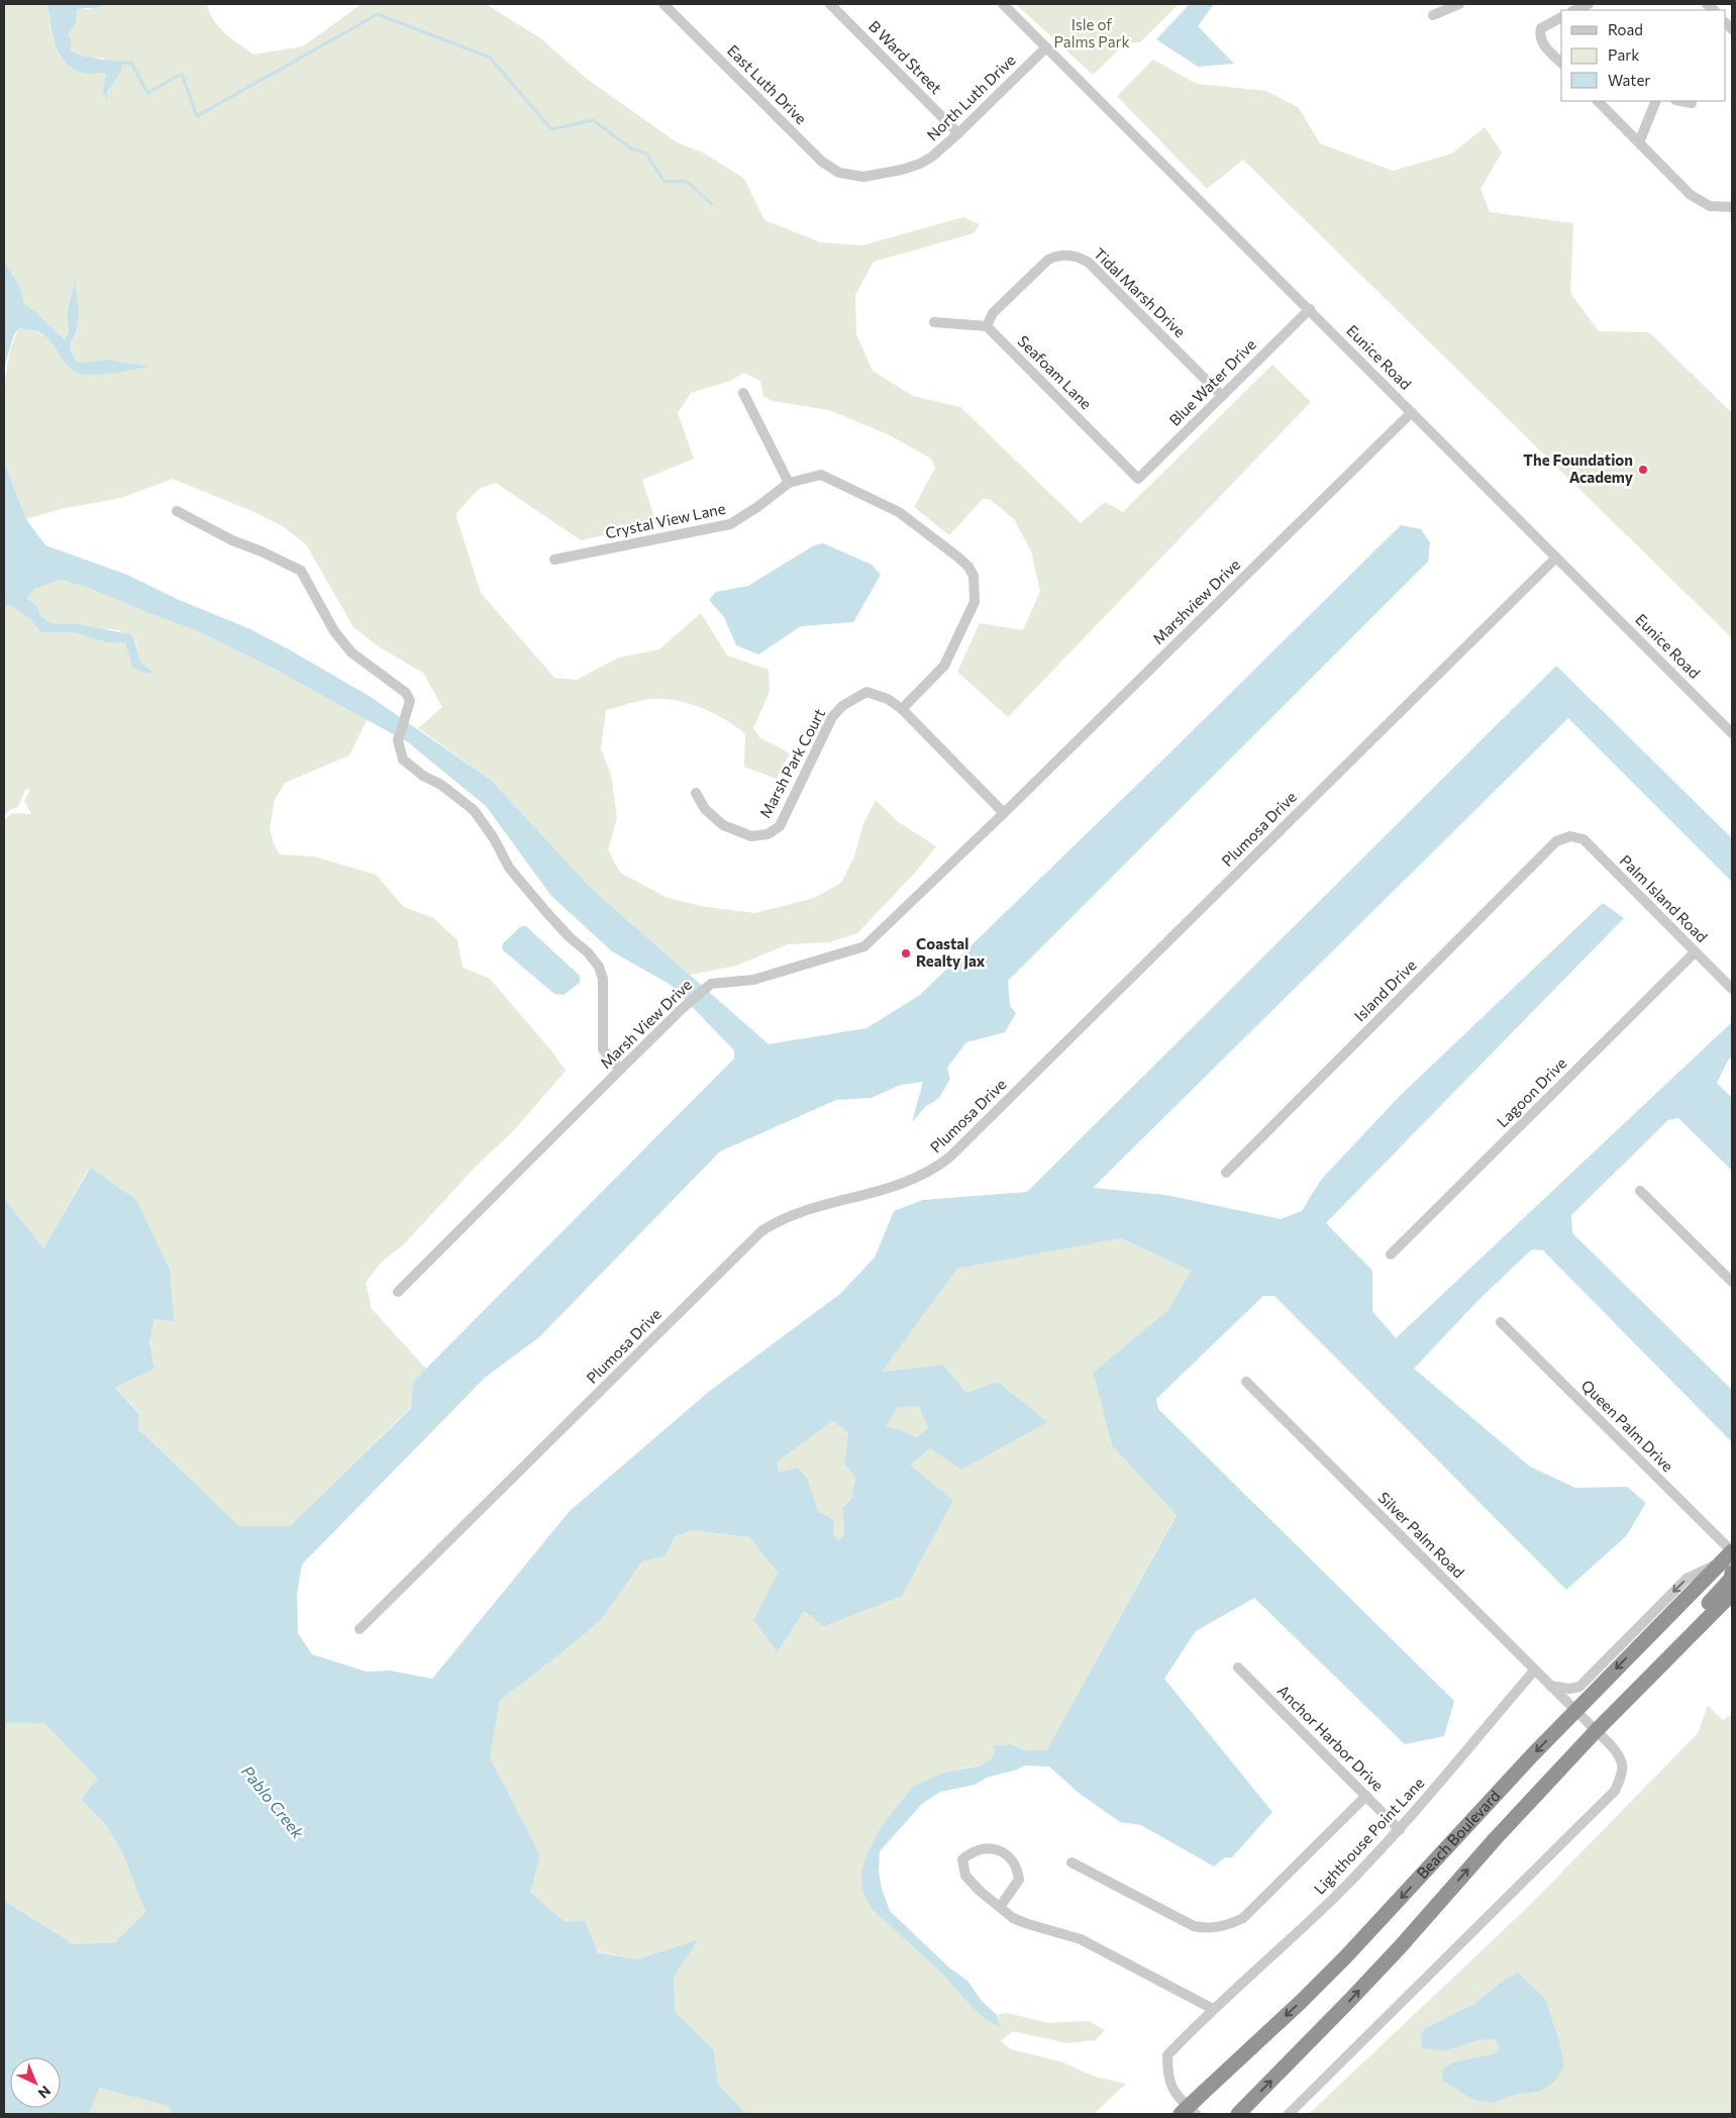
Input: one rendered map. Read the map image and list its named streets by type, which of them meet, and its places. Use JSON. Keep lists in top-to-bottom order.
{
  "streets": {
    "highway": ["Beach Boulevard"],
    "street": [
      "B Ward Street",
      "East Luth Drive",
      "North Luth Drive",
      "Tidal Marsh Drive",
      "Eunice Road",
      "Seafoam Lane",
      "Blue Water Drive",
      "Crystal View Lane",
      "Marshview Drive",
      "Marsh Park Court",
      "Plumosa Drive",
      "Palm Island Road",
      "Island Drive",
      "Marsh View Drive",
      "Lagoon Drive",
      "Queen Palm Drive",
      "Silver Palm Road",
      "Anchor Harbor Drive",
      "Lighthouse Point Lane"
    ]
  },
  "crossings": [
    ["B Ward Street", "North Luth Drive"],
    ["East Luth Drive", "North Luth Drive"],
    ["North Luth Drive", "Eunice Road"],
    ["Tidal Marsh Drive", "Seafoam Lane"],
    ["Tidal Marsh Drive", "Blue Water Drive"],
    ["Eunice Road", "Blue Water Drive"],
    ["Eunice Road", "Marshview Drive"],
    ["Eunice Road", "Plumosa Drive"],
    ["Seafoam Lane", "Blue Water Drive"],
    ["Crystal View Lane", "Marsh Park Court"],
    ["Marshview Drive", "Marsh Park Court"],
    ["Marshview Drive", "Marsh View Drive"],
    ["Marsh Park Court", "Marsh View Drive"],
    ["Palm Island Road", "Island Drive"],
    ["Palm Island Road", "Lagoon Drive"],
    ["Queen Palm Drive", "Beach Boulevard"],
    ["Silver Palm Road", "Beach Boulevard"],
    ["Silver Palm Road", "Lighthouse Point Lane"],
    ["Anchor Harbor Drive", "Lighthouse Point Lane"]
  ],
  "water": ["Pablo Creek"],
  "parks": ["Isle of Palms Park"],
  "places": ["The Foundation Academy", "Coastal Realty Jax"],
  "legend": ["Road", "Park", "Water"],
  "north": "bottom right"
}
